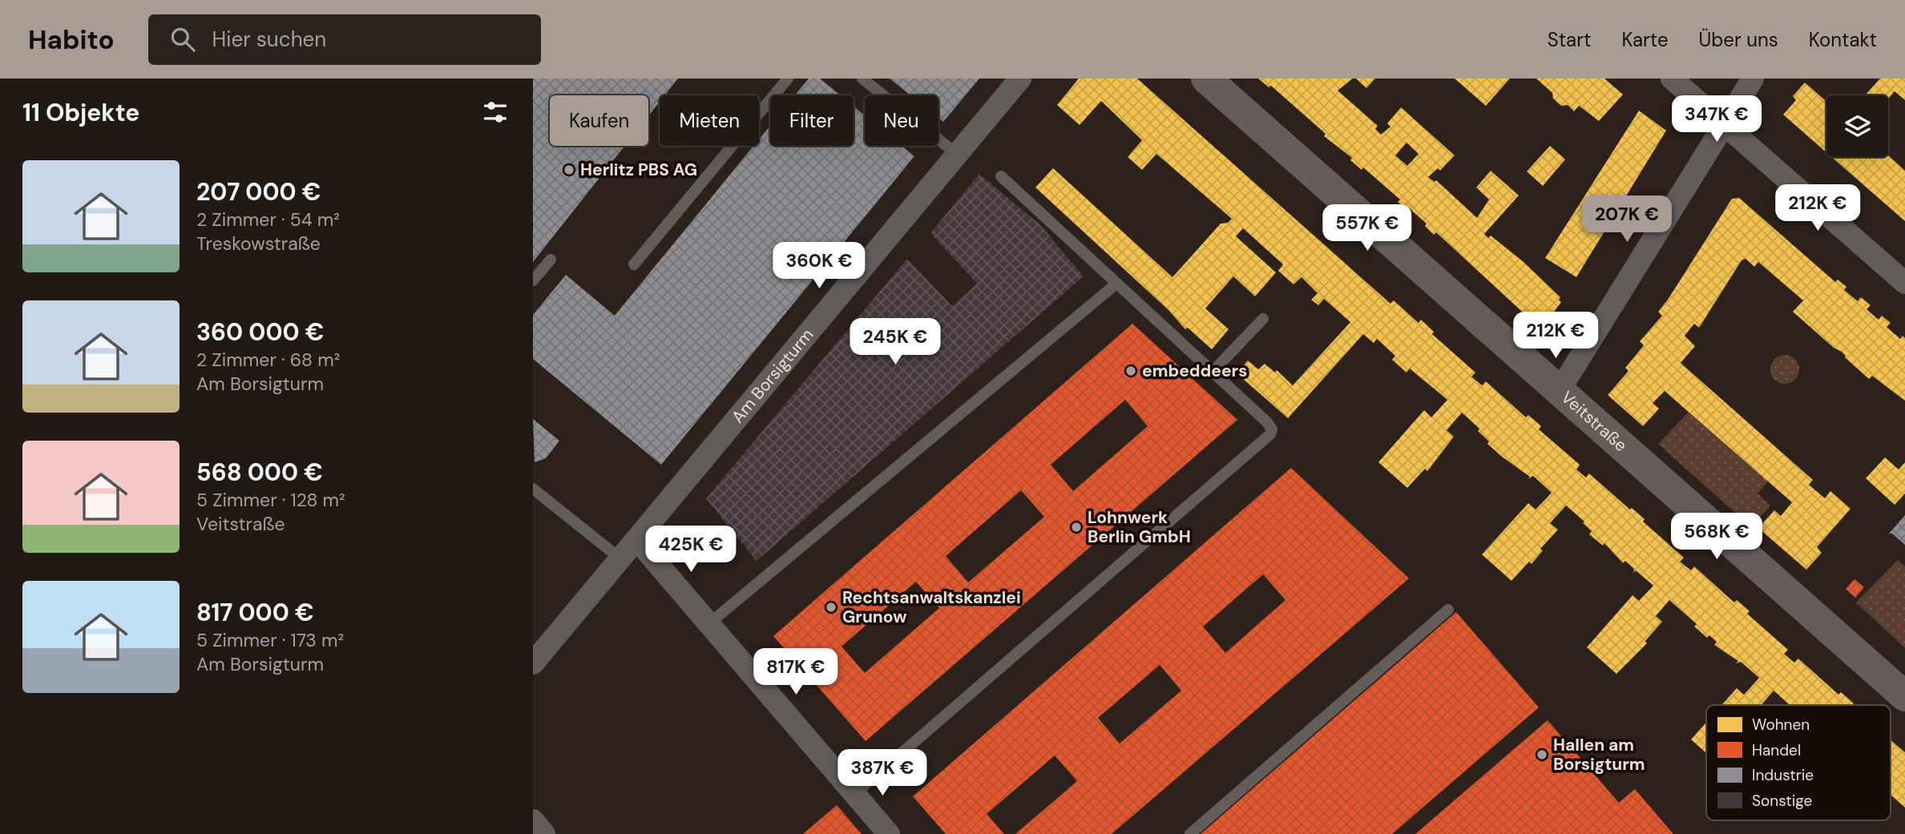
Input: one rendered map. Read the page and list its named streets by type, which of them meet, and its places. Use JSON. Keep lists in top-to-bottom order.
{
  "streets": {
    "street": ["Am Borsigturm", "Veitstraße"]
  },
  "places": [
    "Herlitz PBS AG",
    "embeddeers",
    "Lohnwerk Berlin GmbH",
    "Rechtsanwaltskanzlei Grunow",
    "Hallen am Borsigturm"
  ],
  "legend": [
    "Wohnen",
    "Handel",
    "Industrie",
    "Sonstige"
  ],
  "page": {
    "header": "Habito",
    "search": "Hier suchen",
    "nav": [
      "Start",
      "Karte",
      "Über uns",
      "Kontakt"
    ],
    "heading": "11 Objekte",
    "price": [
      "347K €",
      "212K €",
      "207K €",
      "557K €",
      "360K €",
      "212K €",
      "245K €",
      "568K €",
      "425K €",
      "817K €",
      "387K €"
    ],
    "chip": [
      "Kaufen",
      "Mieten",
      "Filter",
      "Neu"
    ],
    "list": [
      {
        "name": "207 000 €",
        "note": "2 Zimmer · 54 m² · Treskowstraße"
      },
      {
        "name": "360 000 €",
        "note": "2 Zimmer · 68 m² · Am Borsigturm"
      },
      {
        "name": "568 000 €",
        "note": "5 Zimmer · 128 m² · Veitstraße"
      },
      {
        "name": "817 000 €",
        "note": "5 Zimmer · 173 m² · Am Borsigturm"
      }
    ]
  }
}
